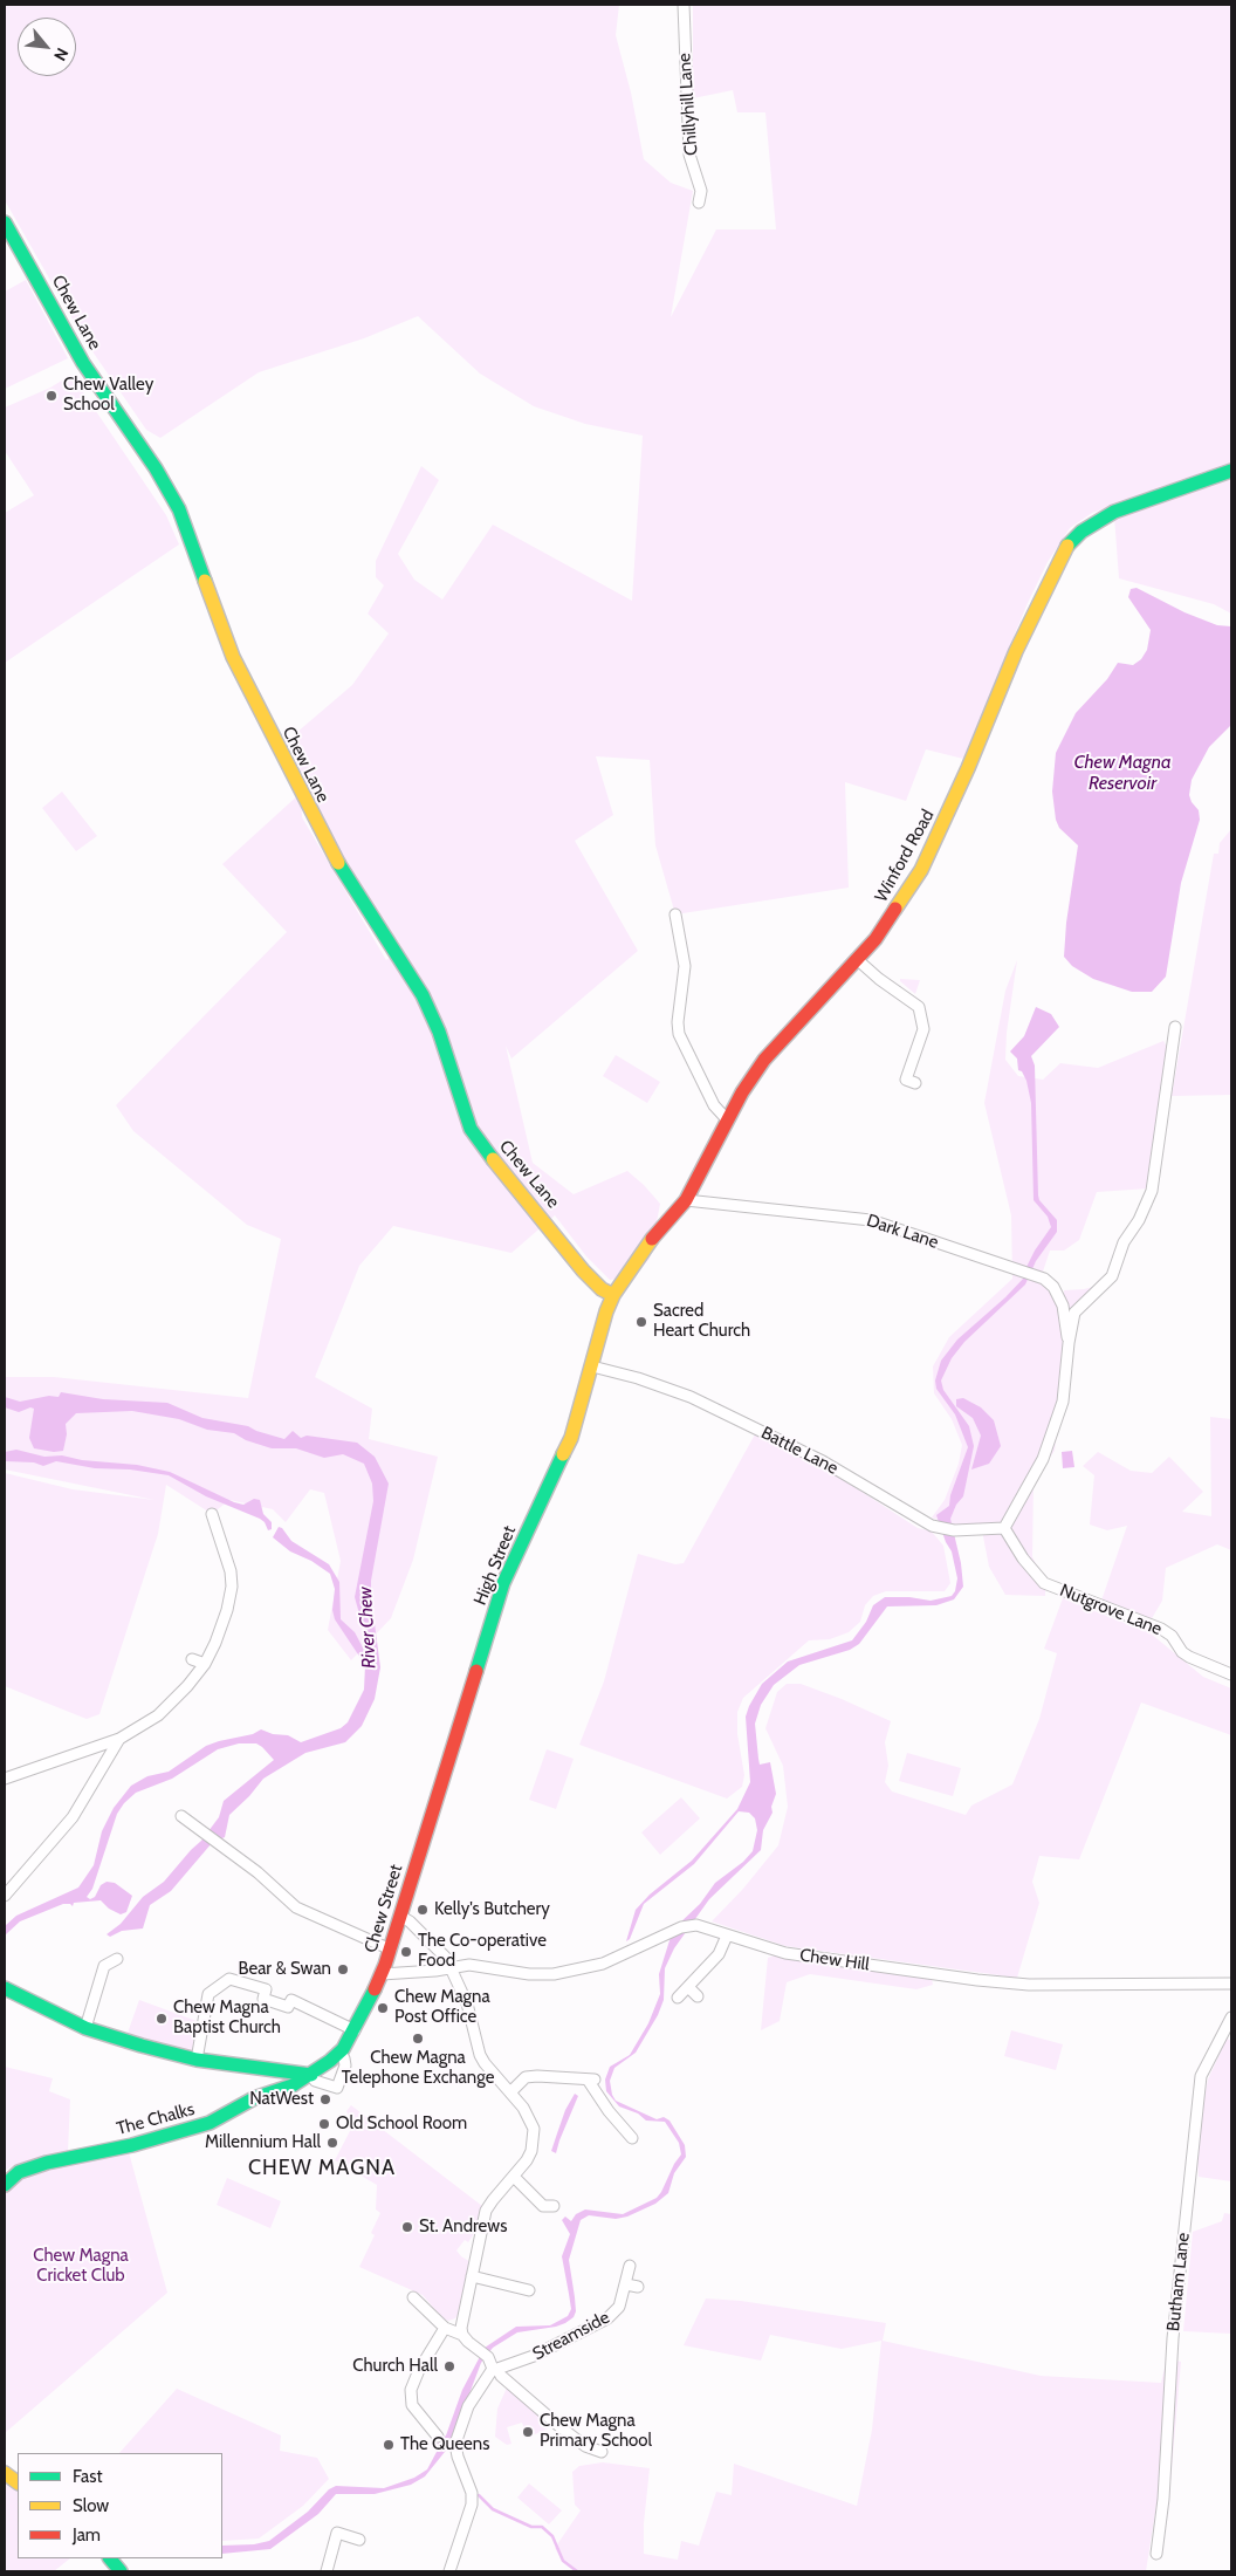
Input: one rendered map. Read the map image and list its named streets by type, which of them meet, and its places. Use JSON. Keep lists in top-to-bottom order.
{
  "streets": {
    "main road": [
      "Chew Lane",
      "Winford Road",
      "High Street",
      "Chew Street",
      "The Chalks"
    ],
    "street": [
      "Chillyhill Lane",
      "Dark Lane",
      "Battle Lane",
      "Nutgrove Lane",
      "Chew Hill",
      "Butham Lane",
      "Streamside"
    ]
  },
  "crossings": [
    ["Chew Lane", "Winford Road"],
    ["Chew Lane", "High Street"],
    ["Winford Road", "Dark Lane"],
    ["Winford Road", "High Street"],
    ["Battle Lane", "High Street"],
    ["Battle Lane", "Nutgrove Lane"],
    ["High Street", "Chew Street"],
    ["Chew Street", "Chew Hill"],
    ["Chew Street", "The Chalks"]
  ],
  "districts": ["CHEW MAGNA"],
  "water": ["Chew Magna Reservoir", "River Chew"],
  "parks": ["Chew Magna Cricket Club"],
  "places": [
    "Chew Valley School",
    "Sacred Heart Church",
    "Kelly's Butchery",
    "The Co-operative Food",
    "Bear & Swan",
    "Chew Magna Post Office",
    "Chew Magna Baptist Church",
    "Chew Magna Telephone Exchange",
    "NatWest",
    "Old School Room",
    "Millennium Hall",
    "St. Andrews",
    "Church Hall",
    "Chew Magna Primary School",
    "The Queens"
  ],
  "legend": ["Fast", "Slow", "Jam"],
  "north": "bottom right"
}
